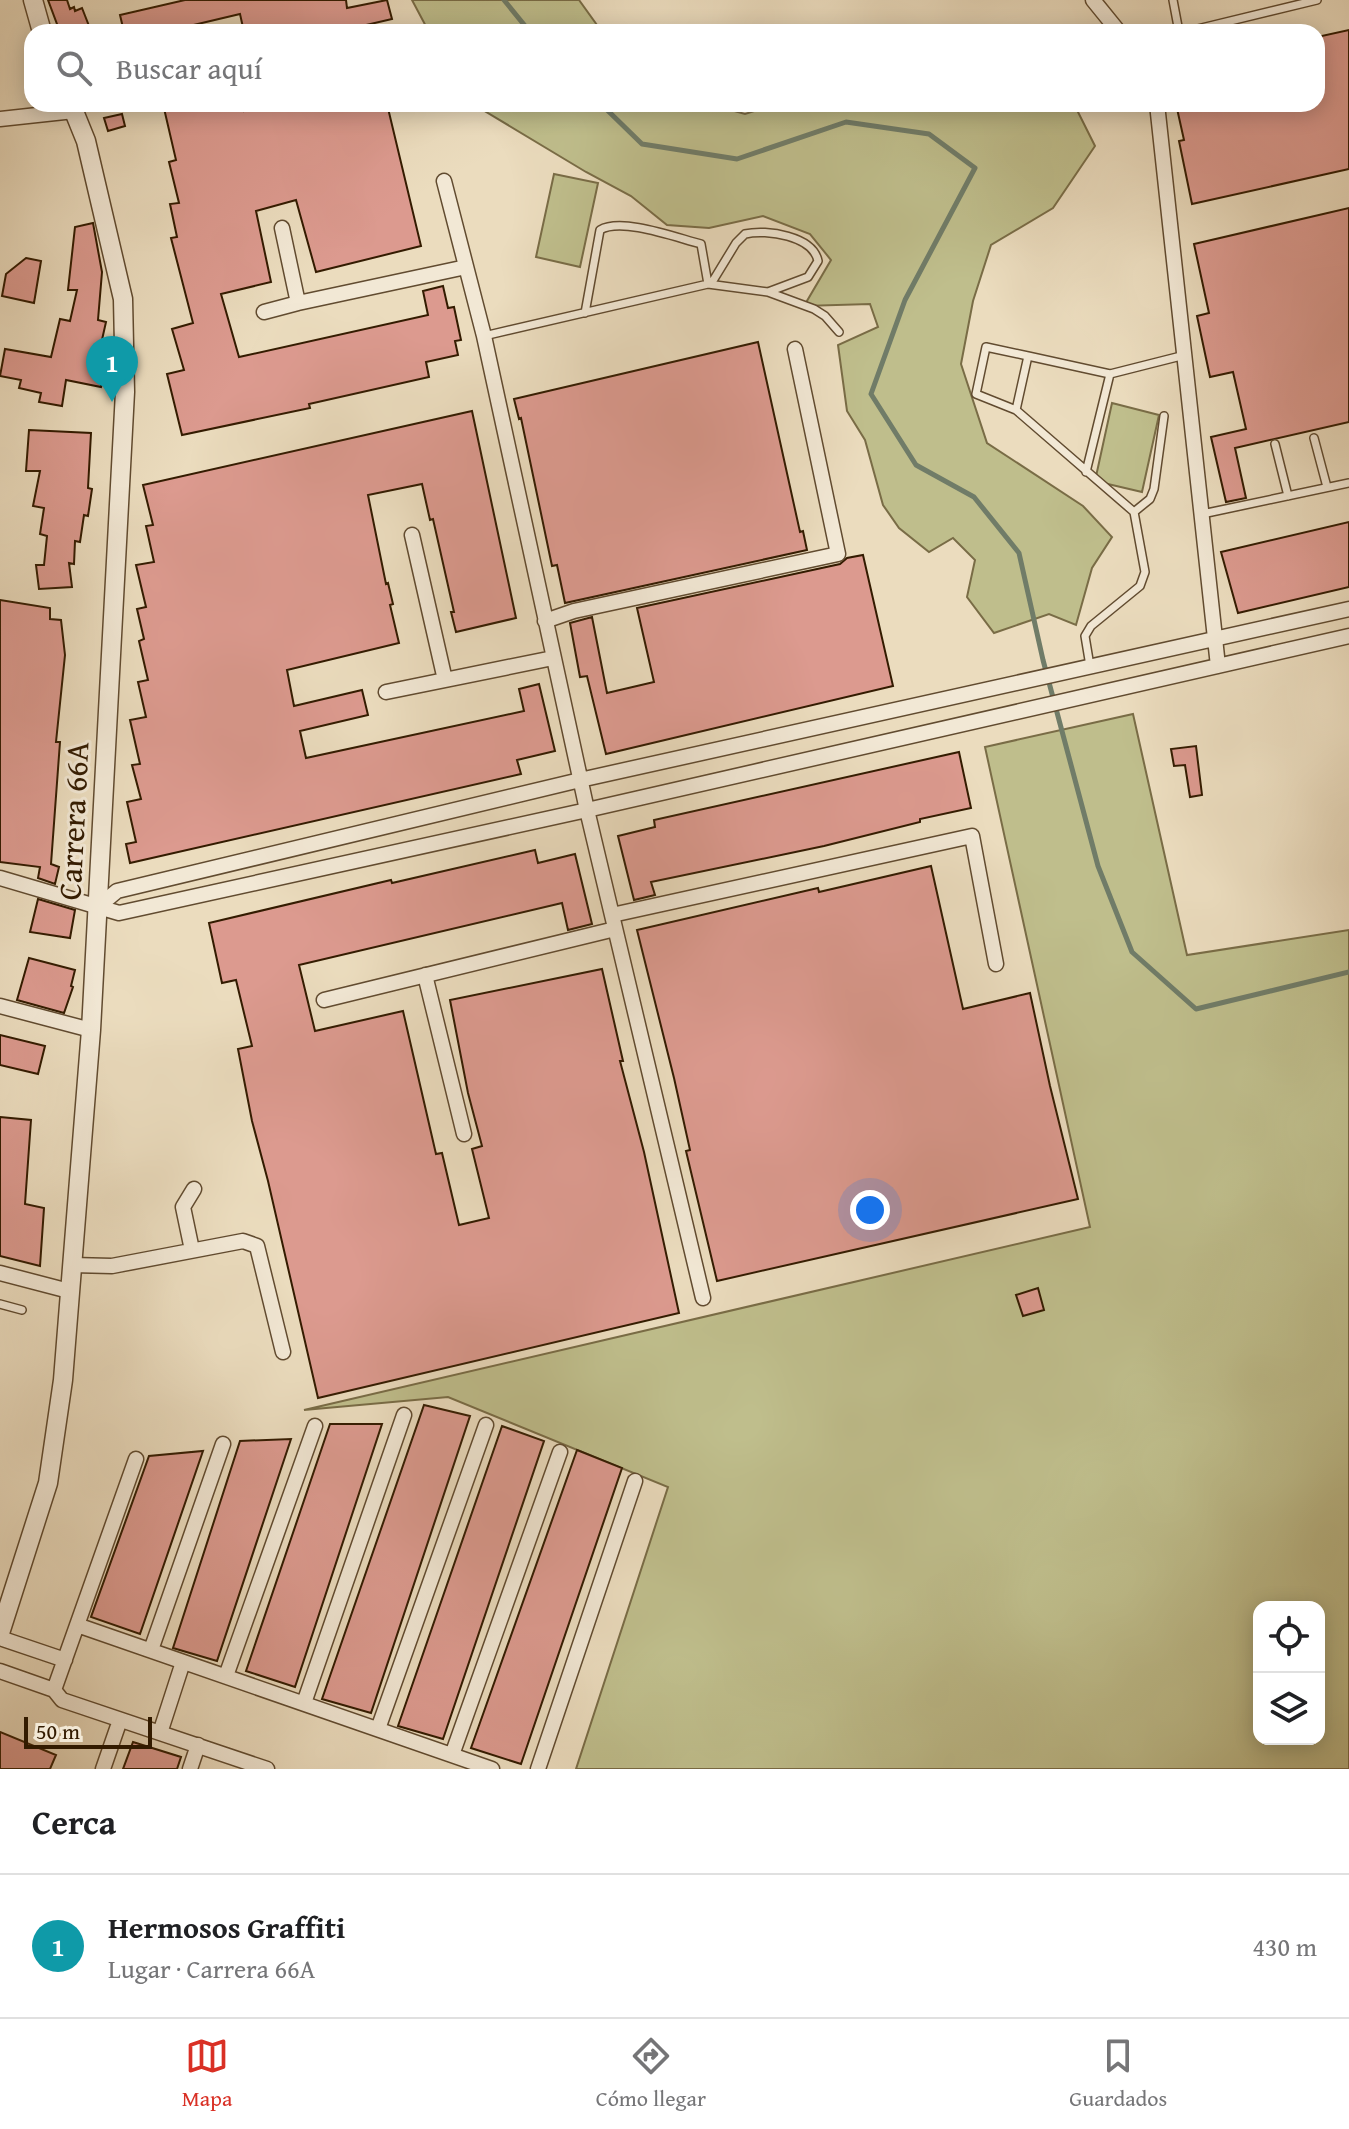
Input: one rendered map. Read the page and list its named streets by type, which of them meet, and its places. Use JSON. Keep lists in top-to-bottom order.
{
  "streets": {
    "street": ["Carrera 66A"]
  },
  "scale_bar": "50 m",
  "page": {
    "search": "Buscar aquí",
    "pins": "1",
    "scale": "50 m",
    "heading": "Cerca",
    "list": [
      {
        "mark": "1",
        "name": "Hermosos Graffiti",
        "note": "Lugar · Carrera 66A",
        "value": "430 m"
      }
    ],
    "nav": ["Mapa", "Cómo llegar", "Guardados"]
  }
}
